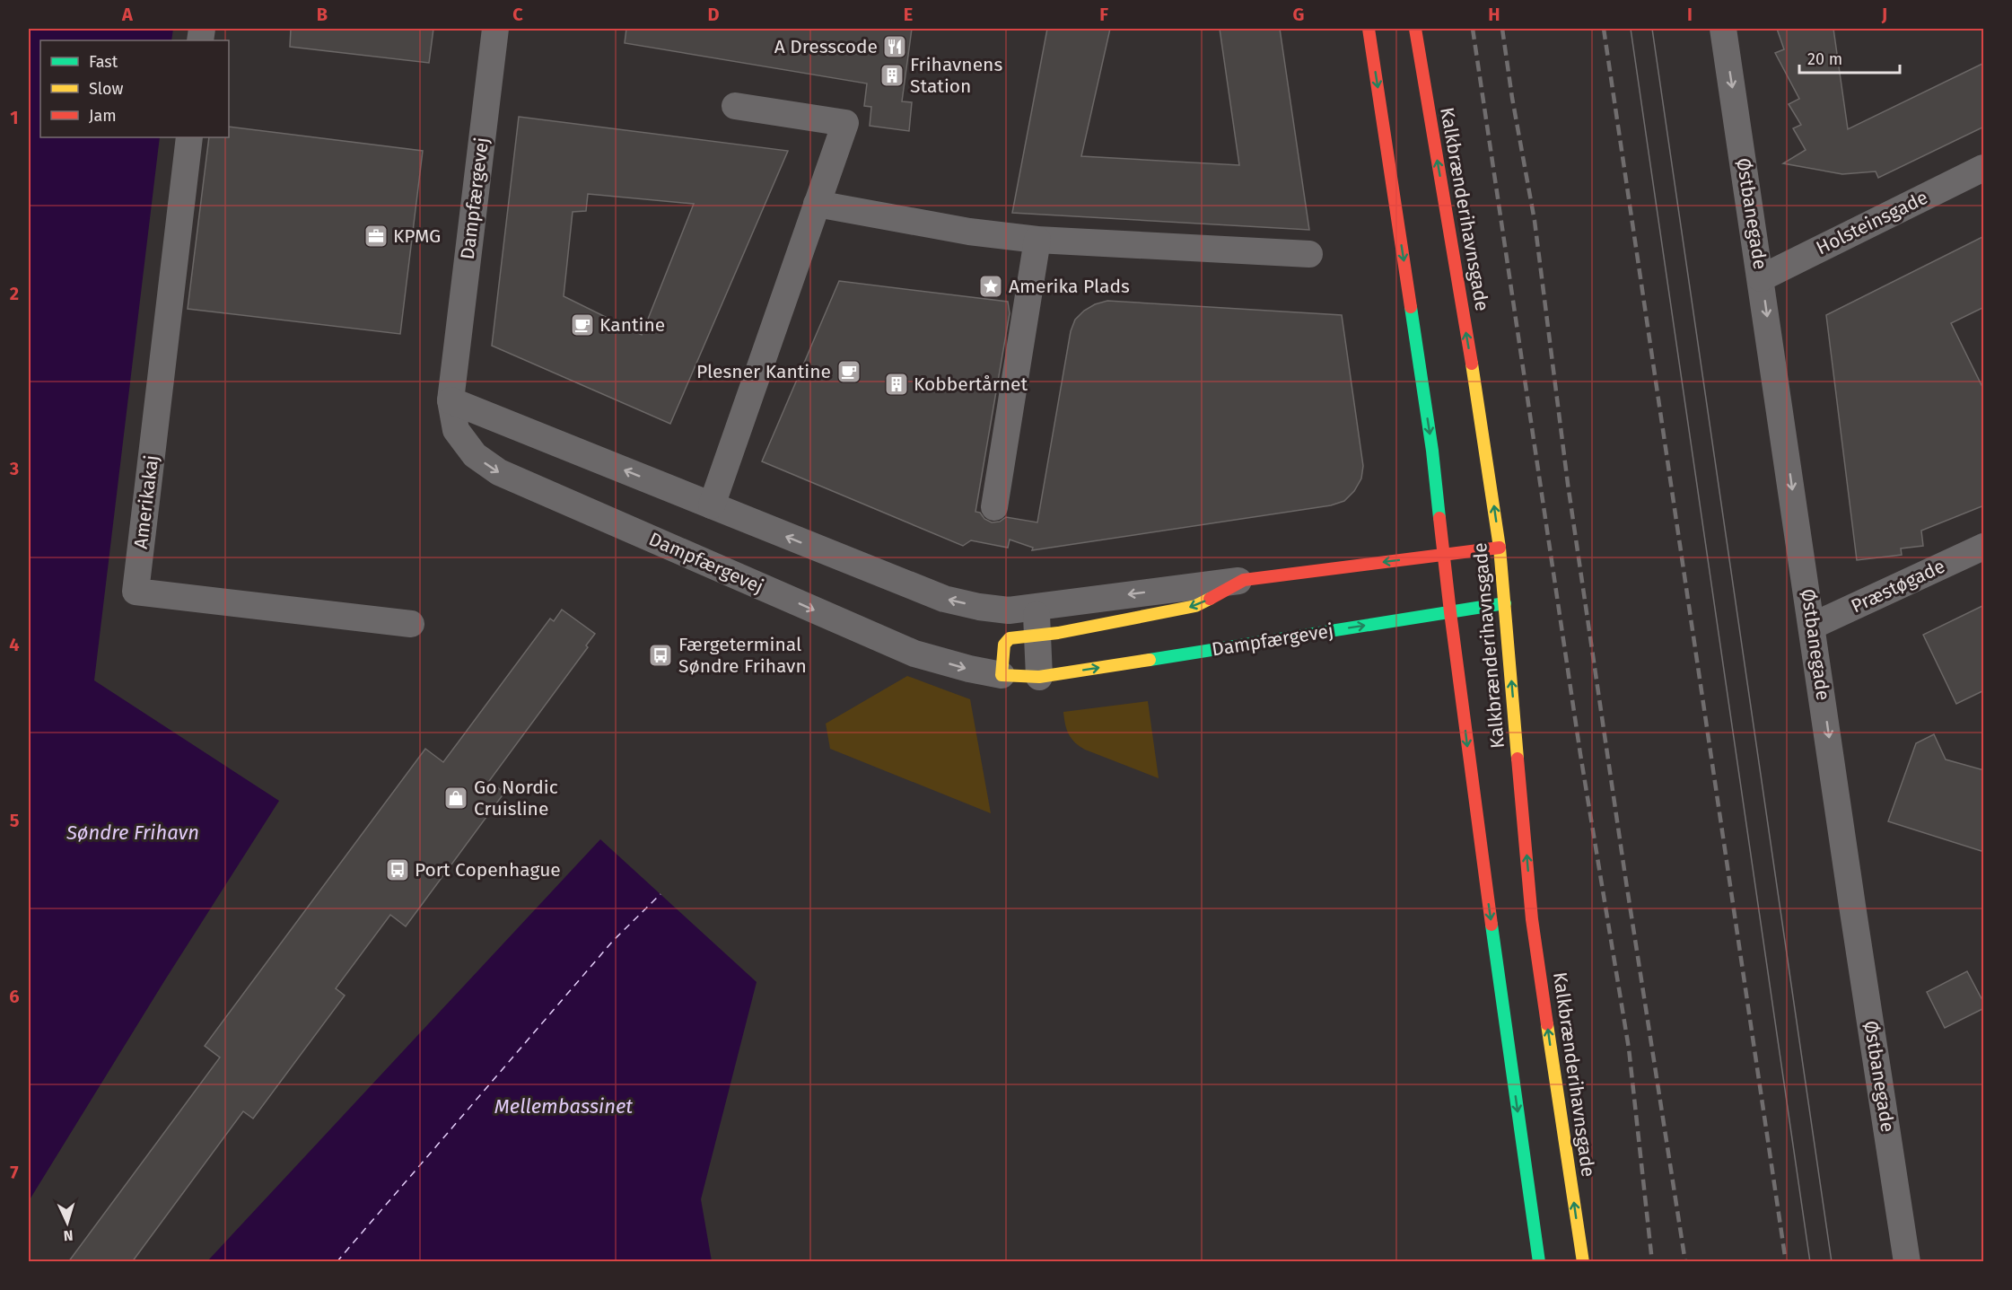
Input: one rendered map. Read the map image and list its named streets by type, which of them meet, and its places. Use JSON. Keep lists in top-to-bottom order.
{
  "streets": {
    "main road": ["Dampfærgevej", "Kalkbrænderihavnsgade"],
    "street": [
      "Østbanegade",
      "Holsteinsgade",
      "Amerikakaj",
      "Præstøgade"
    ]
  },
  "crossings": [
    ["Dampfærgevej", "Kalkbrænderihavnsgade"],
    ["Østbanegade", "Holsteinsgade"],
    ["Østbanegade", "Præstøgade"]
  ],
  "one_way": ["Østbanegade"],
  "water": ["Søndre Frihavn", "Mellembassinet"],
  "places": {
    "restaurant": ["A Dresscode"],
    "building": ["Frihavnens Station", "Kobbertårnet"],
    "office": ["KPMG"],
    "place": ["Amerika Plads"],
    "cafe": ["Kantine", "Plesner Kantine"],
    "bus stop": ["Færgeterminal Søndre Frihavn", "Port Copenhague"],
    "shop": ["Go Nordic Cruisline"]
  },
  "legend": ["Fast", "Slow", "Jam"],
  "scale_bar": "20 m",
  "north": "bottom",
  "grid": {
    "columns": [
      "A",
      "B",
      "C",
      "D",
      "E",
      "F",
      "G",
      "H",
      "I",
      "J"
    ],
    "rows": [
      "1",
      "2",
      "3",
      "4",
      "5",
      "6",
      "7"
    ]
  }
}
